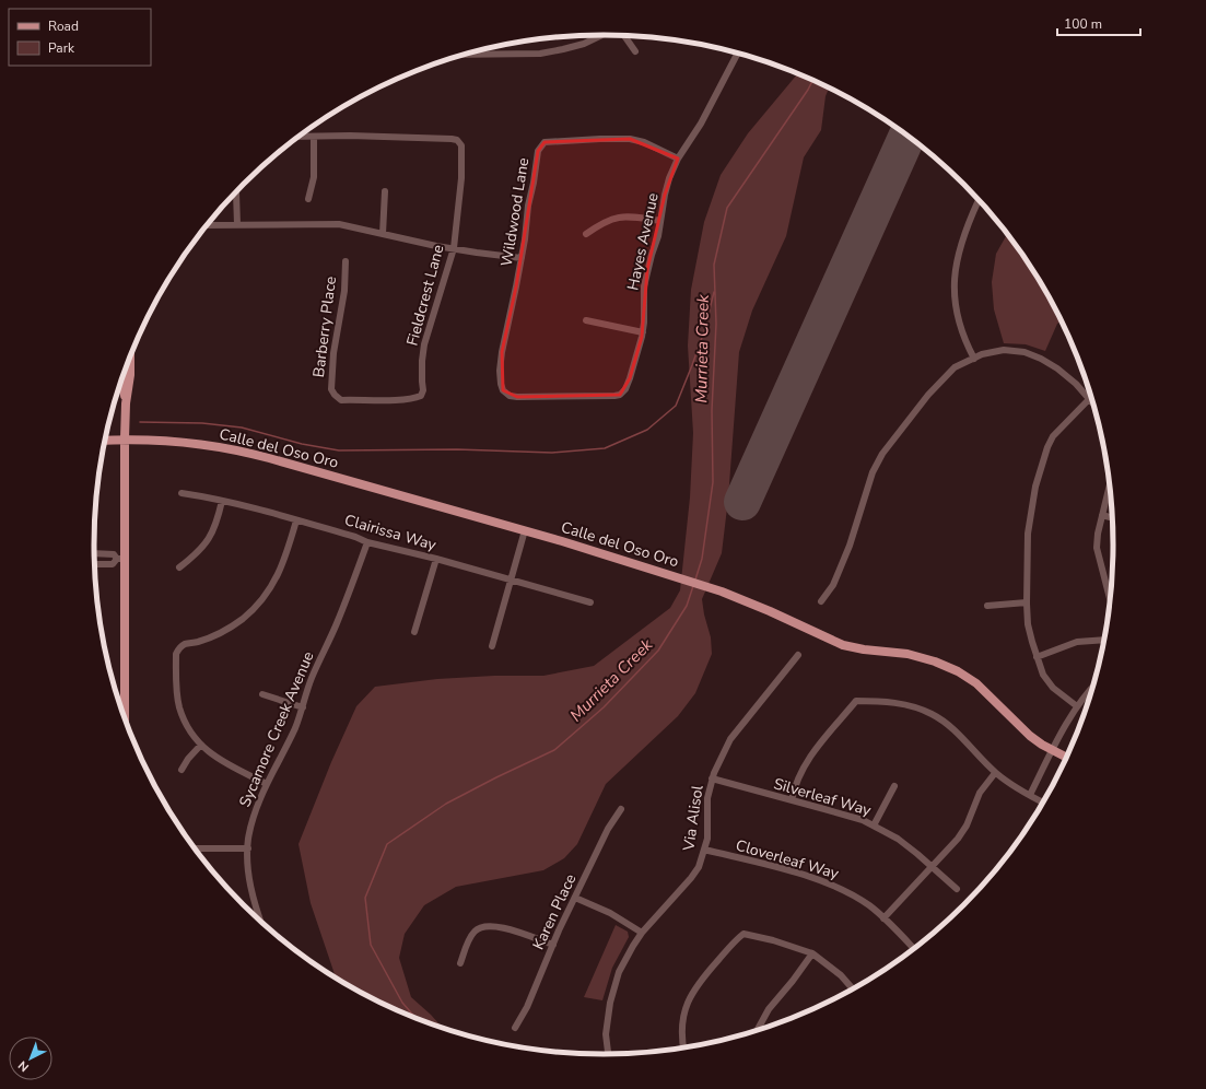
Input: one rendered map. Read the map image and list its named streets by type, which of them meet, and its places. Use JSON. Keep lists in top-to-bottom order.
{
  "streets": {
    "main road": ["Calle del Oso Oro"],
    "street": [
      "Wildwood Lane",
      "Hayes Avenue",
      "Fieldcrest Lane",
      "Barberry Place",
      "Clairissa Way",
      "Sycamore Creek Avenue",
      "Silverleaf Way",
      "Via Alisol",
      "Cloverleaf Way",
      "Karen Place"
    ]
  },
  "crossings": [
    ["Wildwood Lane", "Hayes Avenue"],
    ["Fieldcrest Lane", "Barberry Place"],
    ["Clairissa Way", "Sycamore Creek Avenue"],
    ["Silverleaf Way", "Via Alisol"],
    ["Via Alisol", "Cloverleaf Way"]
  ],
  "water": ["Murrieta Creek"],
  "legend": ["Road", "Park"],
  "scale_bar": "100 m",
  "north": "bottom left"
}
